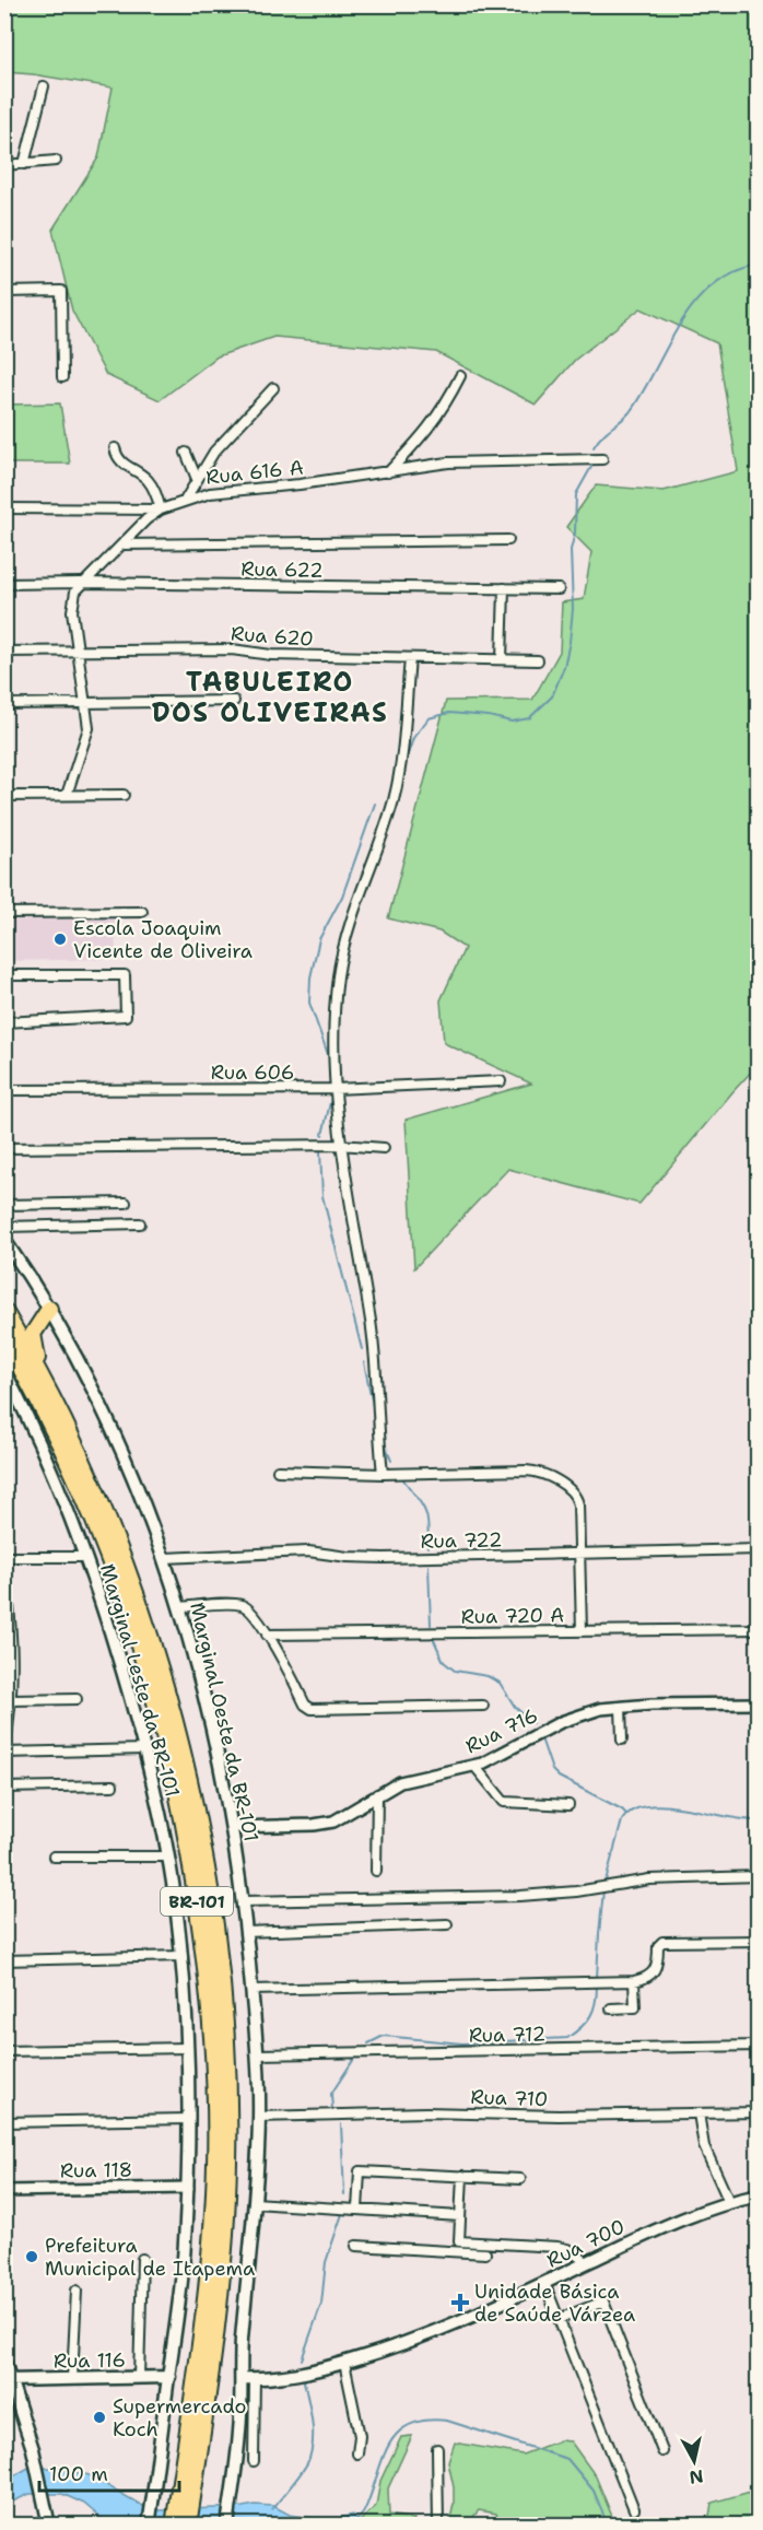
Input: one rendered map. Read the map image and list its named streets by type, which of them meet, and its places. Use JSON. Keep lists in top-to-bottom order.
{
  "streets": {
    "highway": ["BR-101"],
    "main road": [
      "Marginal Leste da BR-101",
      "Marginal Oeste da BR-101",
      "Rua 700",
      "Rua 116"
    ],
    "street": [
      "Rua 616 A",
      "Rua 622",
      "Rua 620",
      "Rua 606",
      "Rua 722",
      "Rua 720 A",
      "Rua 716",
      "Rua 712",
      "Rua 710",
      "Rua 118"
    ]
  },
  "crossings": [
    ["Rua 616 A", "Rua 622"],
    ["Rua 722", "Marginal Oeste da BR-101"],
    ["Marginal Leste da BR-101", "Rua 118"],
    ["Marginal Leste da BR-101", "Rua 116"],
    ["Marginal Oeste da BR-101", "Rua 716"],
    ["Marginal Oeste da BR-101", "Rua 712"],
    ["Marginal Oeste da BR-101", "Rua 710"],
    ["Marginal Oeste da BR-101", "Rua 700"]
  ],
  "districts": ["TABULEIRO DOS OLIVEIRAS"],
  "places": {
    "other": ["Escola Joaquim Vicente de Oliveira", "Prefeitura Municipal de Itapema", "Supermercado Koch"],
    "health": ["Unidade Básica de Saúde Várzea"]
  },
  "scale_bar": "100 m",
  "north": "bottom"
}
